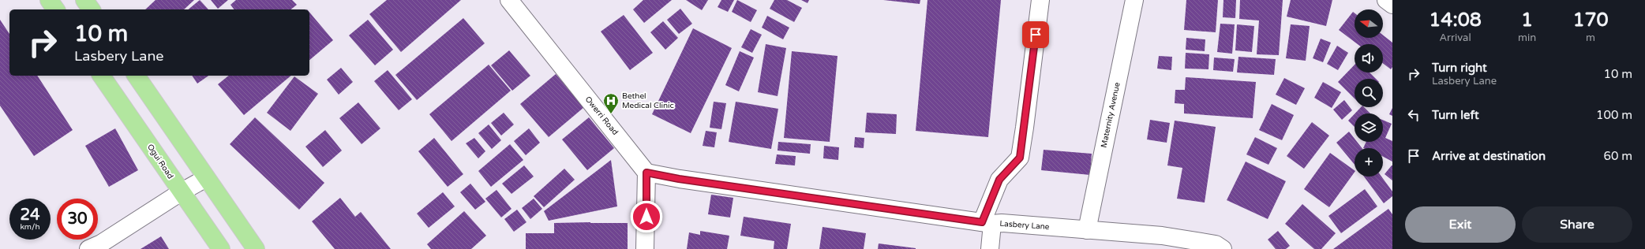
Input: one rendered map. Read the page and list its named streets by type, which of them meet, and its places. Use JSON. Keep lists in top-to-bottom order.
{
  "streets": {
    "main road": ["Ogui Road"],
    "street": ["Maternity Avenue", "Owerri Road", "Lasbery Lane"]
  },
  "crossings": [
    ["Maternity Avenue", "Lasbery Lane"],
    ["Owerri Road", "Lasbery Lane"]
  ],
  "places": {
    "hospital": ["Bethel Medical Clinic"]
  },
  "north": "left",
  "page": {
    "eta": [
      "14:08",
      "Arrival",
      "1",
      "min",
      "170",
      "m"
    ],
    "map_buttons": "+",
    "turn": ["10 m", "Lasbery Lane"],
    "list": [
      {
        "name": "Turn right",
        "note": "Lasbery Lane",
        "value": "10 m"
      },
      {
        "name": "Turn left",
        "value": "100 m"
      },
      {
        "name": "Arrive at destination",
        "value": "60 m"
      }
    ],
    "speed": "24 km/h",
    "limit": "30",
    "buttons": ["Exit", "Share"]
  }
}
